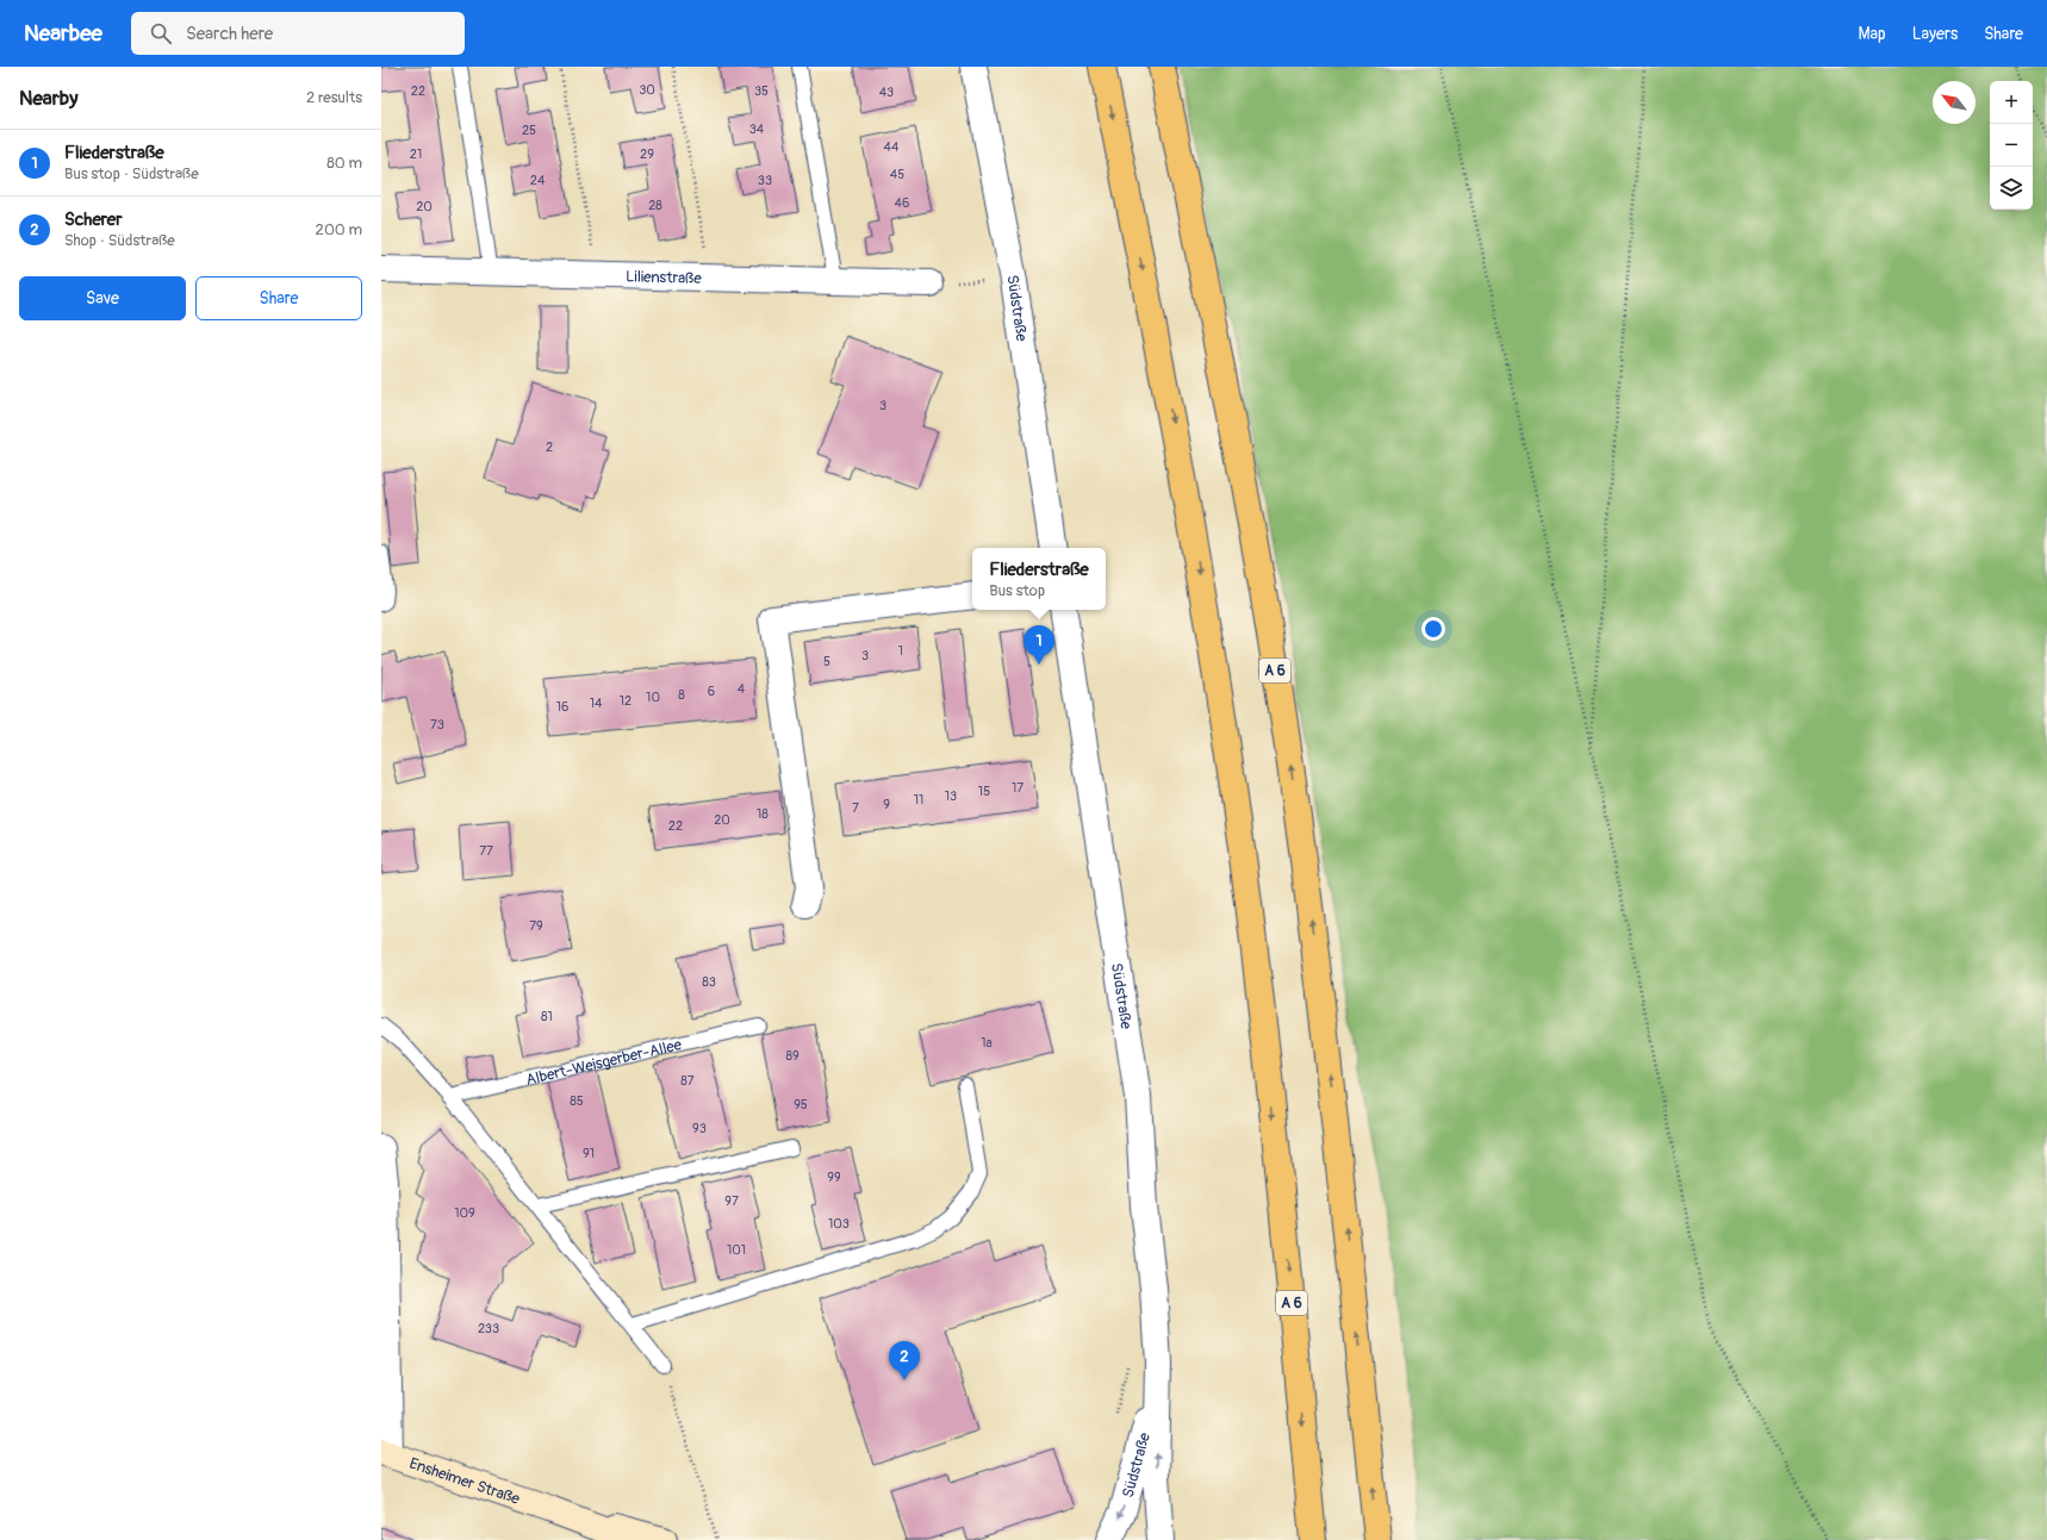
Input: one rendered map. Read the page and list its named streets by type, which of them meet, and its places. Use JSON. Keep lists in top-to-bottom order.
{
  "streets": {
    "highway": ["A 6"],
    "main road": ["Ensheimer Straße"],
    "street": ["Lilienstraße", "Südstraße"],
    "lane": ["Albert-Weisgerber-Allee"]
  },
  "house_numbers": [
    "30",
    "22",
    "35",
    "43",
    "34",
    "25",
    "44",
    "21",
    "29",
    "45",
    "24",
    "33",
    "46",
    "28",
    "20",
    "3",
    "2",
    "1",
    "3",
    "5",
    "4",
    "6",
    "8",
    "10",
    "12",
    "14",
    "16",
    "73",
    "17",
    "15",
    "13",
    "11",
    "9",
    "7",
    "18",
    "20",
    "22",
    "77",
    "79",
    "83",
    "81",
    "1a",
    "89",
    "87",
    "85",
    "95",
    "93",
    "91",
    "99",
    "97",
    "109",
    "103",
    "101",
    "233"
  ],
  "north": "top left",
  "page": {
    "header": "Nearbee",
    "search": "Search here",
    "nav": ["Map", "Layers", "Share"],
    "heading": ["Nearby", "2 results"],
    "map_buttons": ["+", "−"],
    "list": [
      {
        "mark": "1",
        "name": "Fliederstraße",
        "note": "Bus stop · Südstraße",
        "value": "80 m"
      },
      {
        "mark": "2",
        "name": "Scherer",
        "note": "Shop · Südstraße",
        "value": "200 m"
      }
    ],
    "buttons": ["Save", "Share"],
    "popup": ["Fliederstraße", "Bus stop"],
    "pins": ["1", "2"]
  }
}
